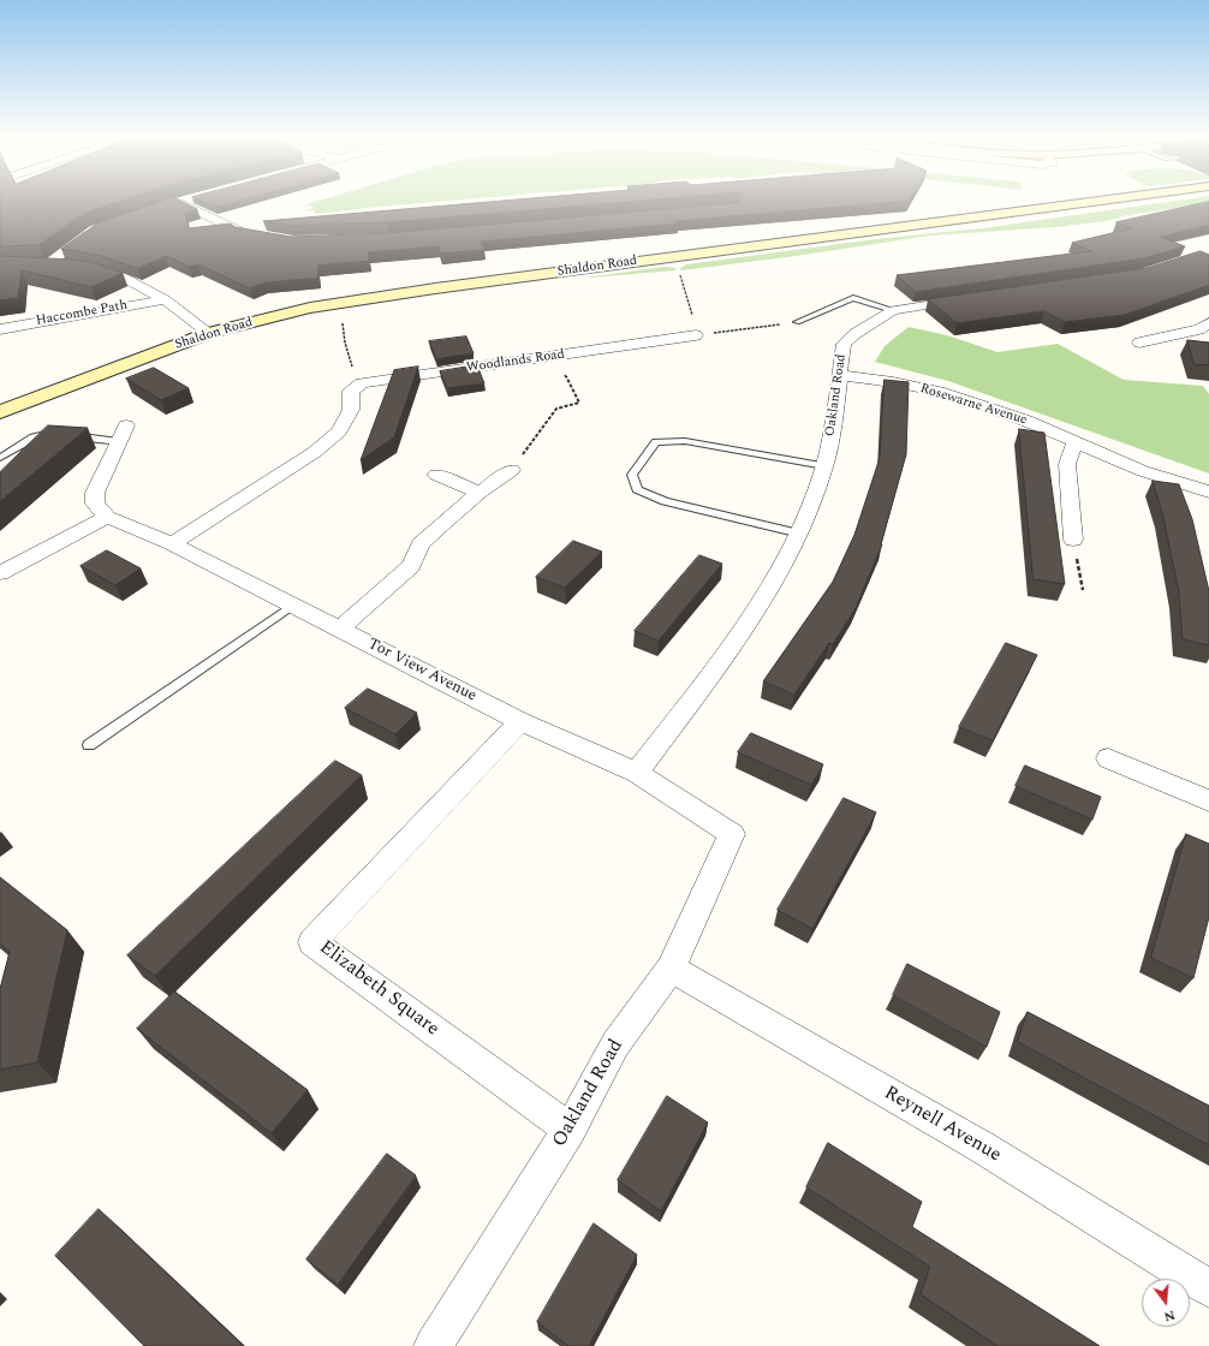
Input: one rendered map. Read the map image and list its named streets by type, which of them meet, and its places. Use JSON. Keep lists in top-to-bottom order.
{
  "streets": {
    "street": [
      "Shaldon Road",
      "Haccombe Path",
      "Woodlands Road",
      "Oakland Road",
      "Rosewarne Avenue",
      "Tor View Avenue",
      "Elizabeth Square",
      "Reynell Avenue"
    ]
  },
  "crossings": [
    ["Oakland Road", "Rosewarne Avenue"],
    ["Oakland Road", "Tor View Avenue"],
    ["Oakland Road", "Elizabeth Square"],
    ["Oakland Road", "Reynell Avenue"],
    ["Tor View Avenue", "Elizabeth Square"]
  ],
  "north": "bottom"
}
